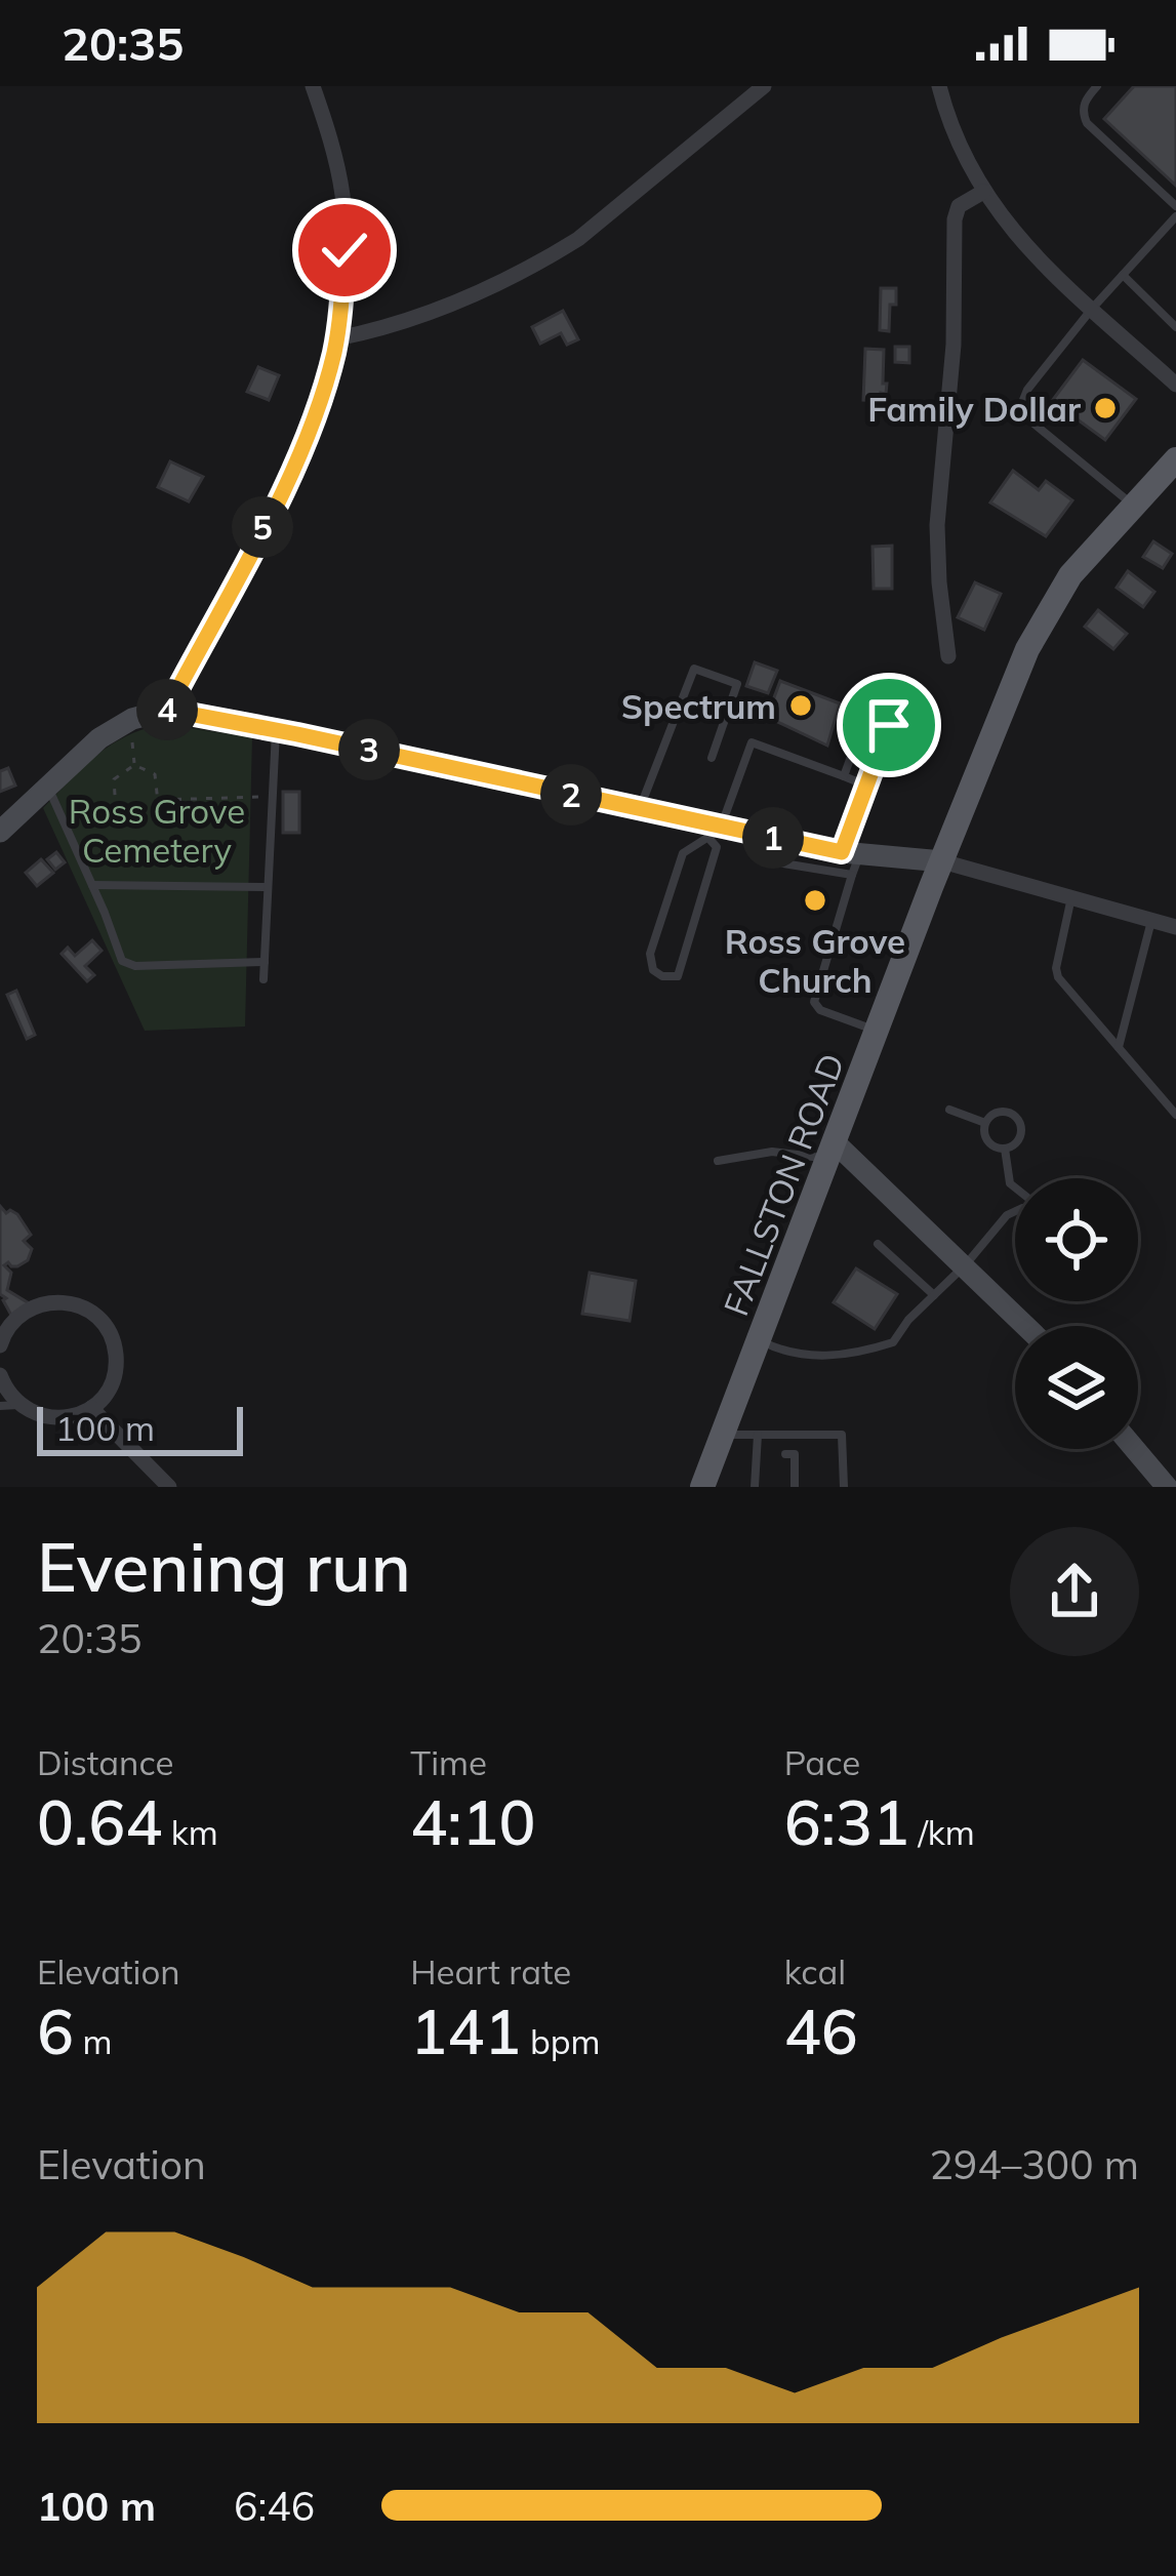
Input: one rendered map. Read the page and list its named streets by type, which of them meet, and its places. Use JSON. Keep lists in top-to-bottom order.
{
  "streets": {
    "main road": ["FALLSTON ROAD"]
  },
  "parks": ["Ross Grove Cemetery"],
  "places": ["Family Dollar", "Spectrum", "Ross Grove Church"],
  "scale_bar": "100 m",
  "page": {
    "status": "20:35",
    "pins": [
      "5",
      "4",
      "3",
      "2",
      "1"
    ],
    "scale": "100 m",
    "heading": ["Evening run", "20:35"],
    "stats": [
      ["Distance", "0.64 km"],
      ["Time", "4:10"],
      ["Pace", "6:31 /km"],
      ["Elevation", "6 m"],
      ["Heart rate", "141 bpm"],
      ["kcal", "46"]
    ],
    "chart": ["Elevation", "294–300 m"],
    "list": [
      {
        "name": "100 m",
        "note": "6:46"
      }
    ]
  }
}
